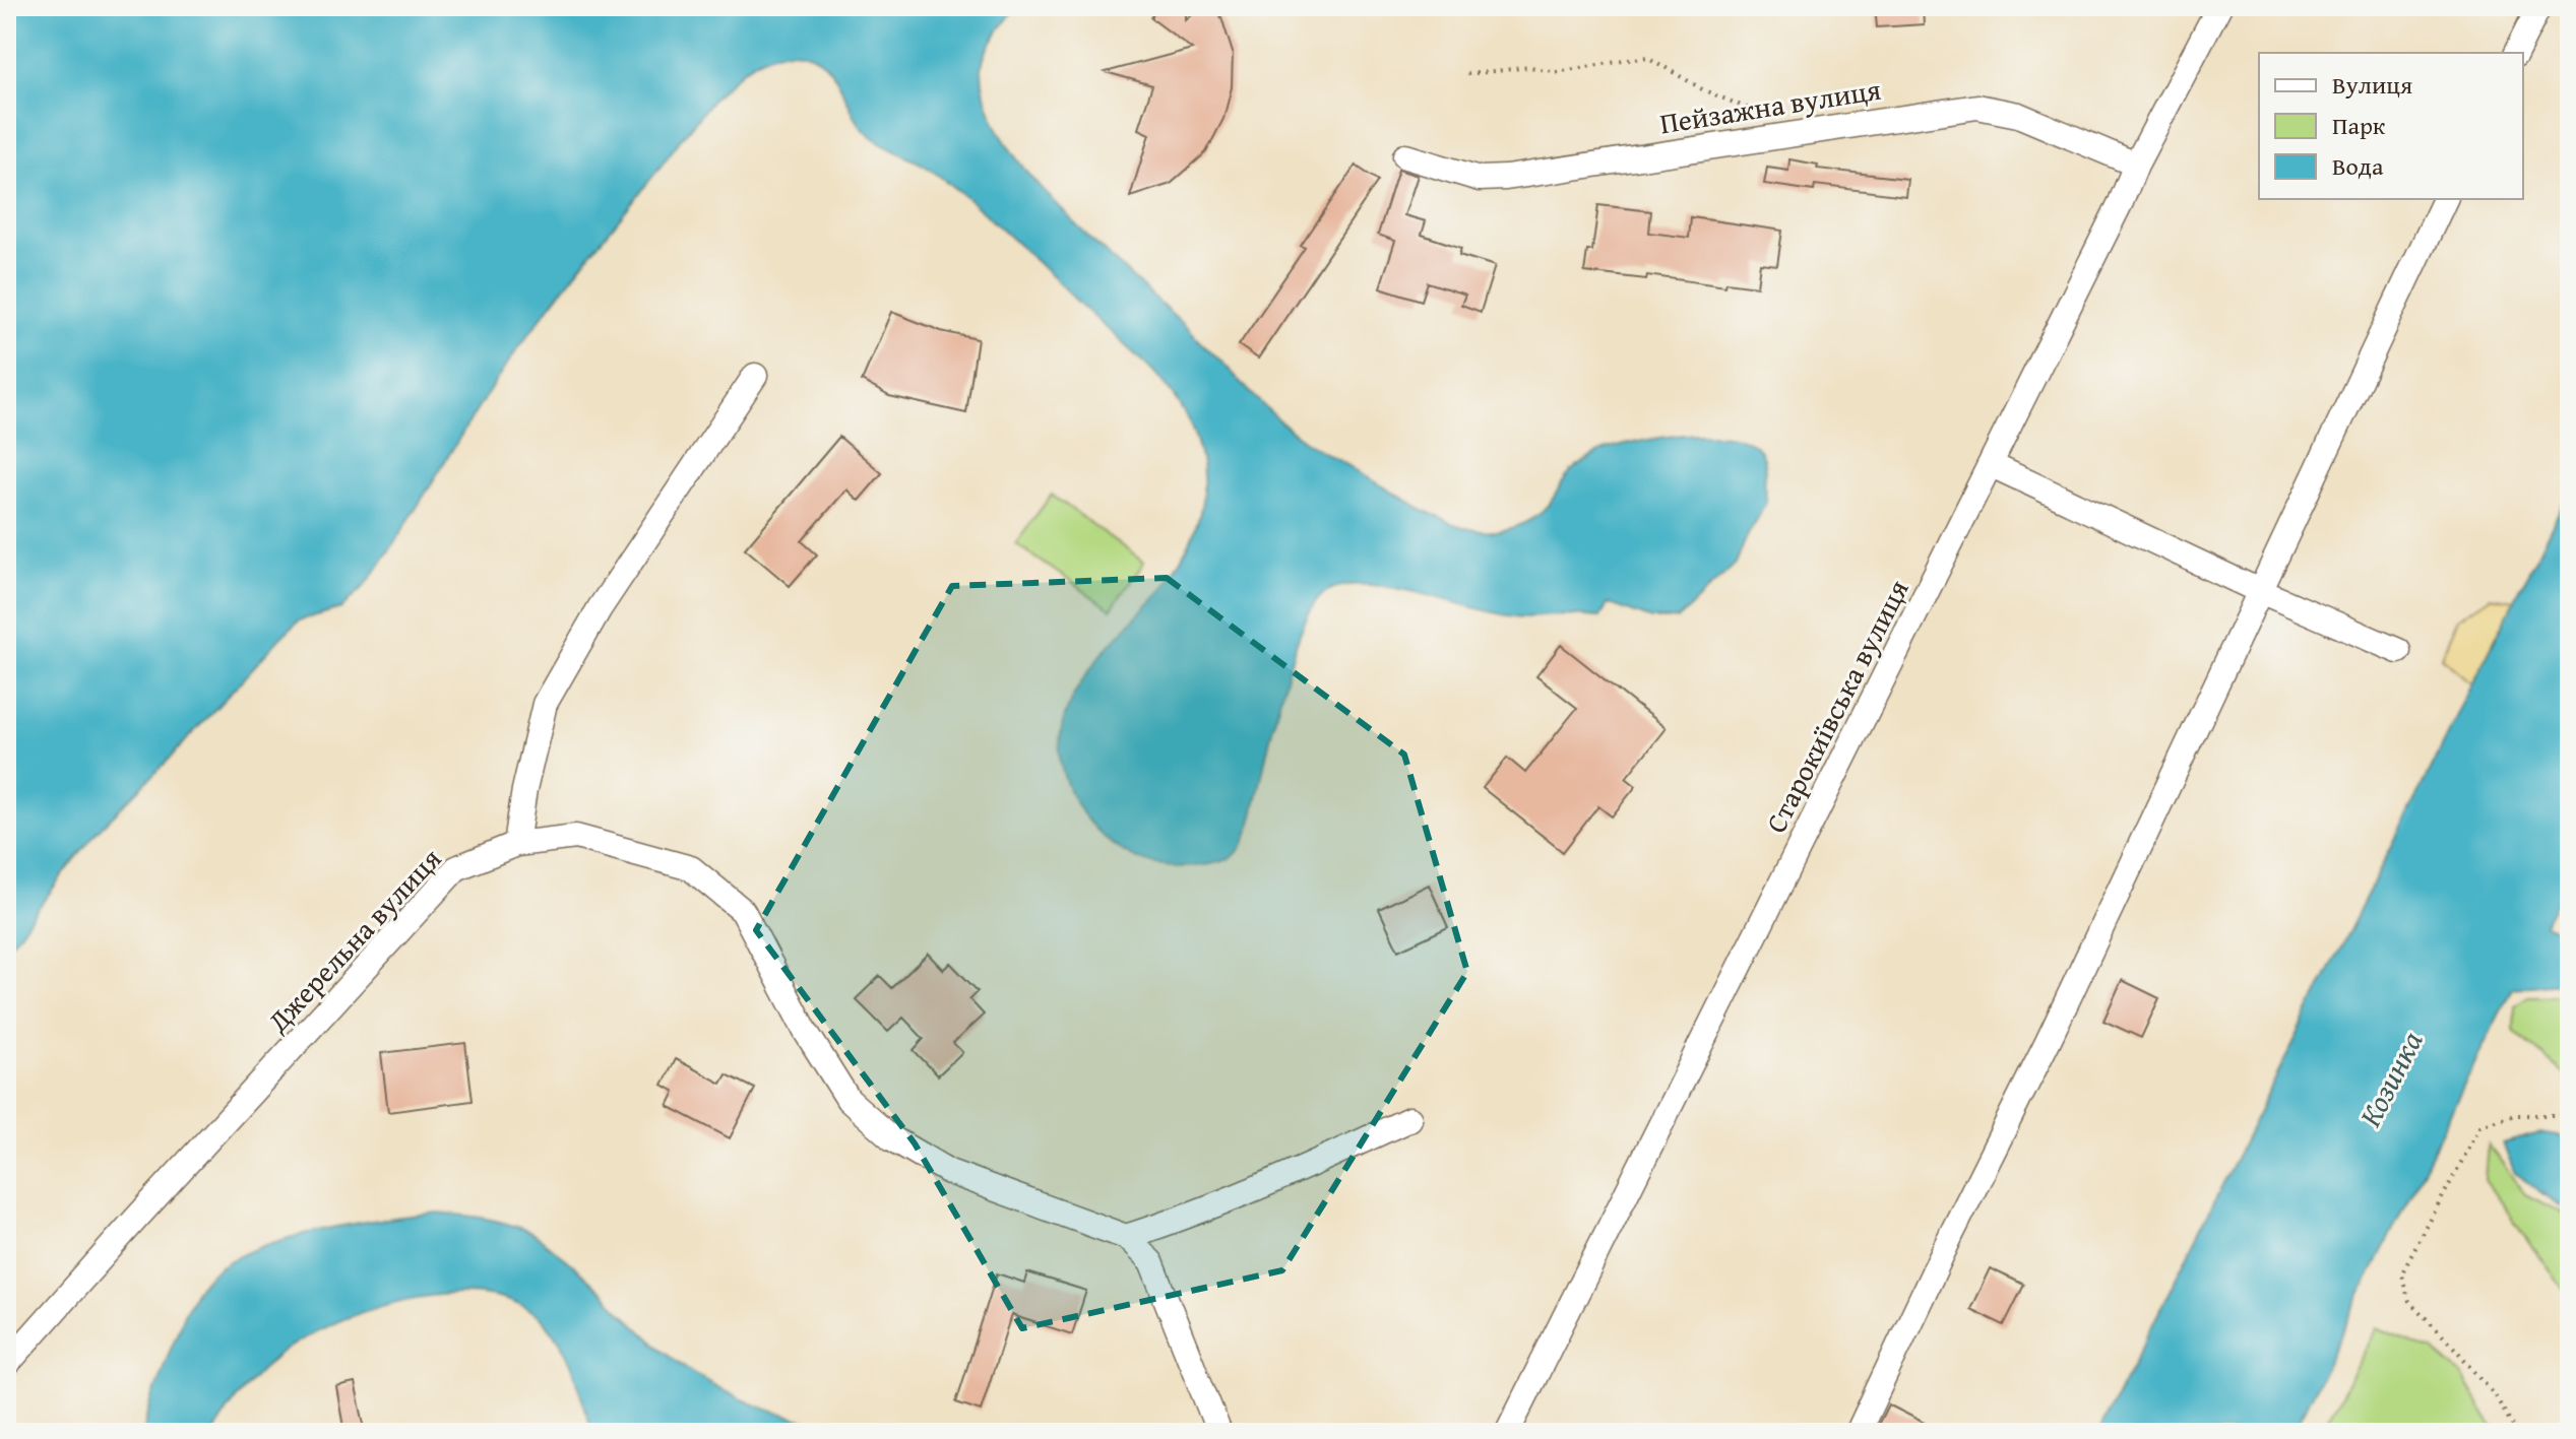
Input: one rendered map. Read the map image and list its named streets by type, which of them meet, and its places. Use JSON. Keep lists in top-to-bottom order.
{
  "streets": {
    "street": ["Пейзажна вулиця", "Старокиївська вулиця", "Джерельна вулиця"]
  },
  "crossings": [
    ["Пейзажна вулиця", "Старокиївська вулиця"]
  ],
  "water": ["Козинка"],
  "legend": ["Вулиця", "Парк", "Вода"]
}
